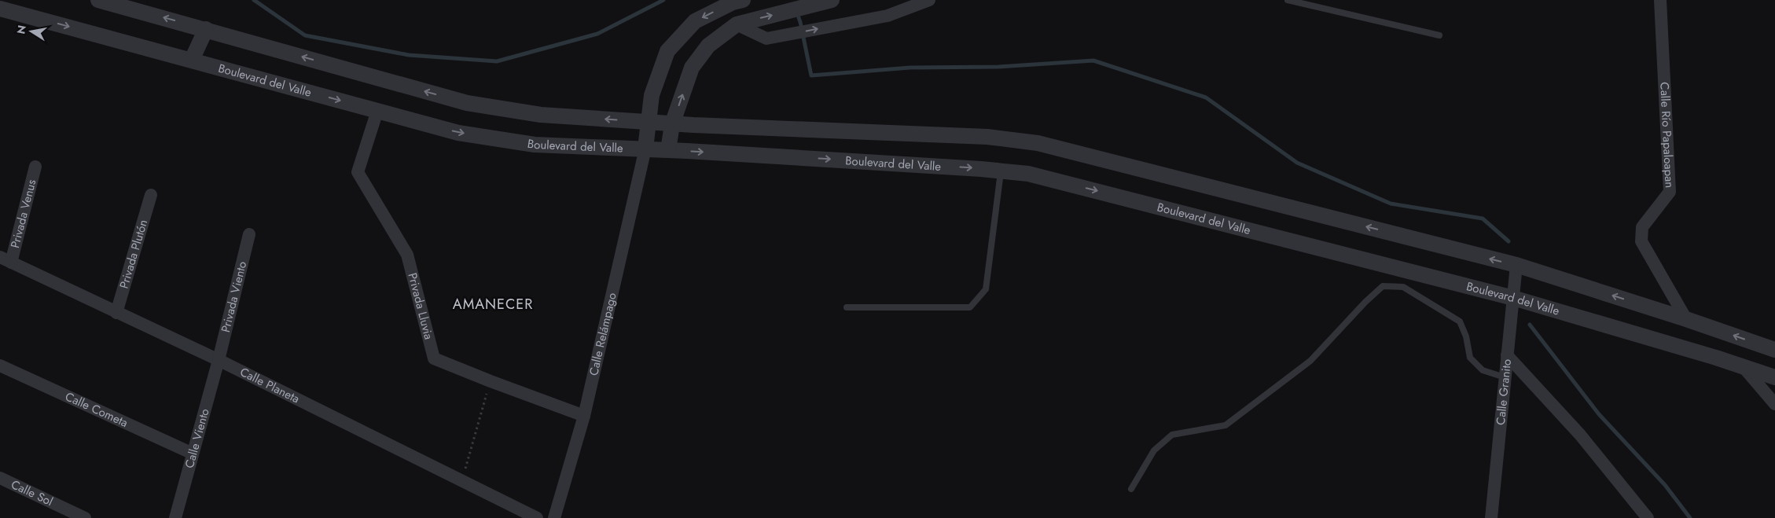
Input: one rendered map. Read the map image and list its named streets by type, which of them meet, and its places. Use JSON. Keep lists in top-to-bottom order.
{
  "streets": {
    "street": [
      "Boulevard del Valle",
      "Calle Río Papaloapan",
      "Privada Venus",
      "Privada Plutón",
      "Privada Viento",
      "Privada Lluvia",
      "Calle Relámpago",
      "Calle Planeta",
      "Calle Granito",
      "Calle Cometa",
      "Calle Viento",
      "Calle Sol"
    ]
  },
  "crossings": [
    ["Boulevard del Valle", "Privada Lluvia"],
    ["Boulevard del Valle", "Calle Relámpago"],
    ["Boulevard del Valle", "Calle Granito"],
    ["Privada Venus", "Calle Planeta"],
    ["Privada Plutón", "Calle Planeta"],
    ["Privada Viento", "Calle Planeta"],
    ["Privada Viento", "Calle Viento"],
    ["Privada Lluvia", "Calle Relámpago"],
    ["Calle Planeta", "Calle Viento"],
    ["Calle Cometa", "Calle Viento"]
  ],
  "districts": ["AMANECER"],
  "north": "left"
}
